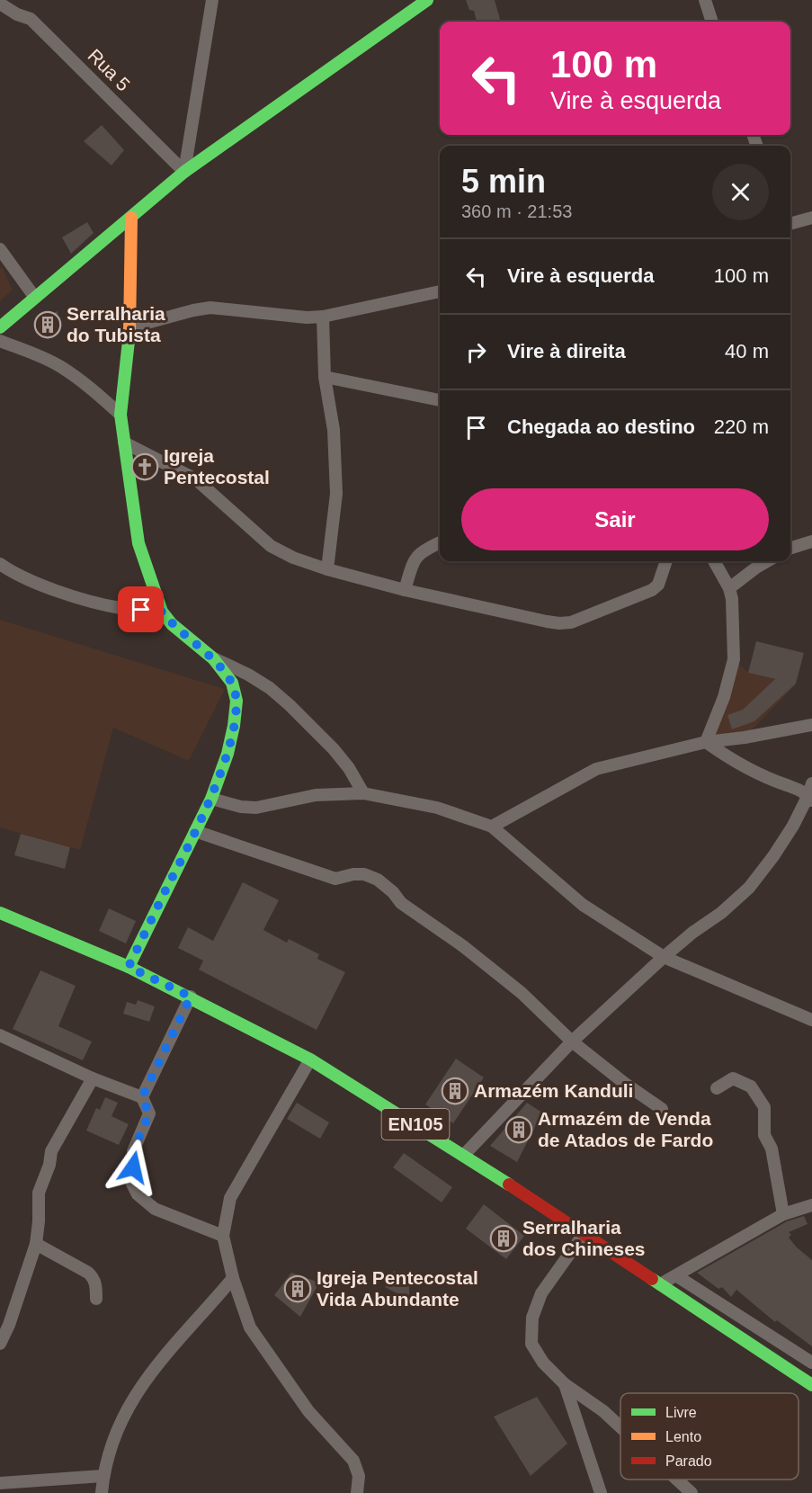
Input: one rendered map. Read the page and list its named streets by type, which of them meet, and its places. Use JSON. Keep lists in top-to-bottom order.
{
  "streets": {
    "main road": ["EN105"],
    "street": ["Rua 5"]
  },
  "places": {
    "building": [
      "Serralharia do Tubista",
      "Armazém Kanduli",
      "Armazém de Venda de Atados de Fardo",
      "Serralharia dos Chineses",
      "Igreja Pentecostal Vida Abundante"
    ],
    "church": ["Igreja Pentecostal"]
  },
  "legend": ["Livre", "Lento", "Parado"],
  "page": {
    "turn": ["100 m", "Vire à esquerda"],
    "heading": ["5 min", "360 m · 21:53"],
    "list": [
      {
        "name": "Vire à esquerda",
        "value": "100 m"
      },
      {
        "name": "Vire à direita",
        "value": "40 m"
      },
      {
        "name": "Chegada ao destino",
        "value": "220 m"
      }
    ],
    "buttons": "Sair"
  }
}
